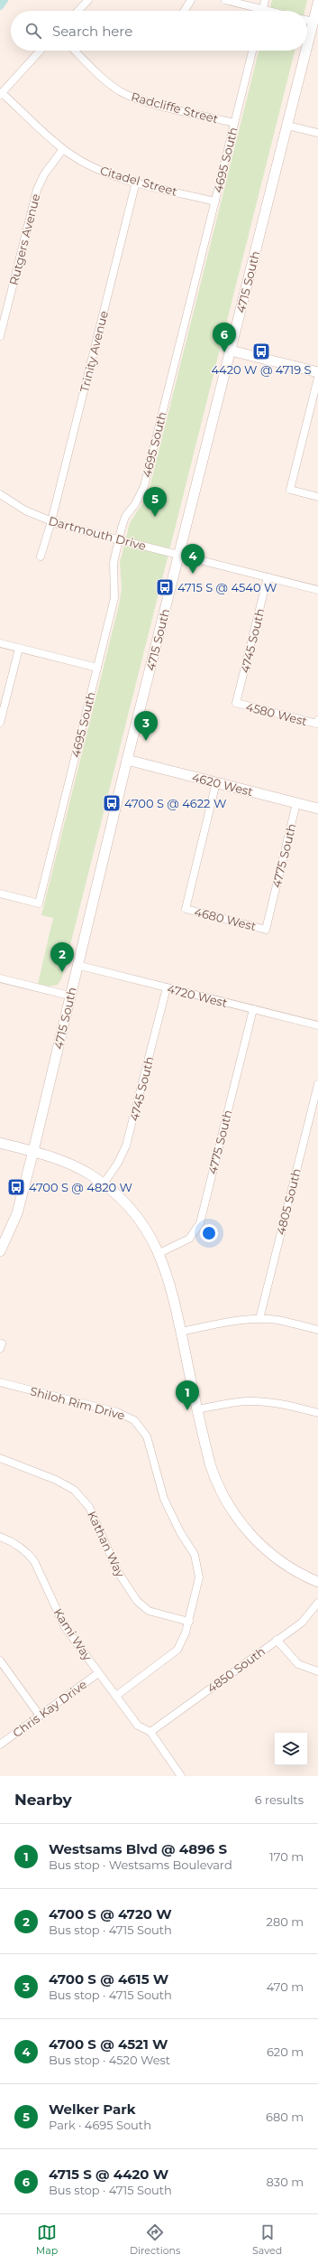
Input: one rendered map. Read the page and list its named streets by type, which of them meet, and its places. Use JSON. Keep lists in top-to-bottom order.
{
  "streets": {
    "main road": ["4715 South", "4620 West"],
    "street": [
      "Radcliffe Street",
      "4695 South",
      "Citadel Street",
      "Rutgers Avenue",
      "Trinity Avenue",
      "Dartmouth Drive",
      "4745 South",
      "4580 West",
      "4775 South",
      "4680 West",
      "4720 West",
      "4805 South",
      "Shiloh Rim Drive",
      "Kathan Way",
      "Kami Way",
      "4850 South",
      "Chris Kay Drive"
    ]
  },
  "crossings": [
    ["Radcliffe Street", "4695 South"],
    ["4695 South", "Citadel Street"],
    ["4695 South", "Dartmouth Drive"],
    ["Citadel Street", "Rutgers Avenue"],
    ["Citadel Street", "Trinity Avenue"],
    ["4715 South", "Dartmouth Drive"],
    ["4715 South", "4620 West"],
    ["4715 South", "4720 West"],
    ["Trinity Avenue", "Dartmouth Drive"],
    ["Dartmouth Drive", "4745 South"],
    ["4745 South", "4580 West"],
    ["4745 South", "4720 West"],
    ["4620 West", "4775 South"],
    ["4620 West", "4680 West"],
    ["4775 South", "4680 West"],
    ["4775 South", "4720 West"],
    ["Shiloh Rim Drive", "Kathan Way"],
    ["Shiloh Rim Drive", "Kami Way"],
    ["Kami Way", "4850 South"],
    ["Kami Way", "Chris Kay Drive"]
  ],
  "places": {
    "bus stop": [
      "4420 W @ 4719 S",
      "4715 S @ 4540 W",
      "4700 S @ 4622 W",
      "4700 S @ 4820 W"
    ]
  },
  "page": {
    "search": "Search here",
    "pins": [
      "6",
      "5",
      "4",
      "3",
      "2",
      "1"
    ],
    "heading": ["Nearby", "6 results"],
    "list": [
      {
        "mark": "1",
        "name": "Westsams Blvd @ 4896 S",
        "note": "Bus stop · Westsams Boulevard",
        "value": "170 m"
      },
      {
        "mark": "2",
        "name": "4700 S @ 4720 W",
        "note": "Bus stop · 4715 South",
        "value": "280 m"
      },
      {
        "mark": "3",
        "name": "4700 S @ 4615 W",
        "note": "Bus stop · 4715 South",
        "value": "470 m"
      },
      {
        "mark": "4",
        "name": "4700 S @ 4521 W",
        "note": "Bus stop · 4520 West",
        "value": "620 m"
      },
      {
        "mark": "5",
        "name": "Welker Park",
        "note": "Park · 4695 South",
        "value": "680 m"
      },
      {
        "mark": "6",
        "name": "4715 S @ 4420 W",
        "note": "Bus stop · 4715 South",
        "value": "830 m"
      }
    ],
    "nav": ["Map", "Directions", "Saved"]
  }
}
